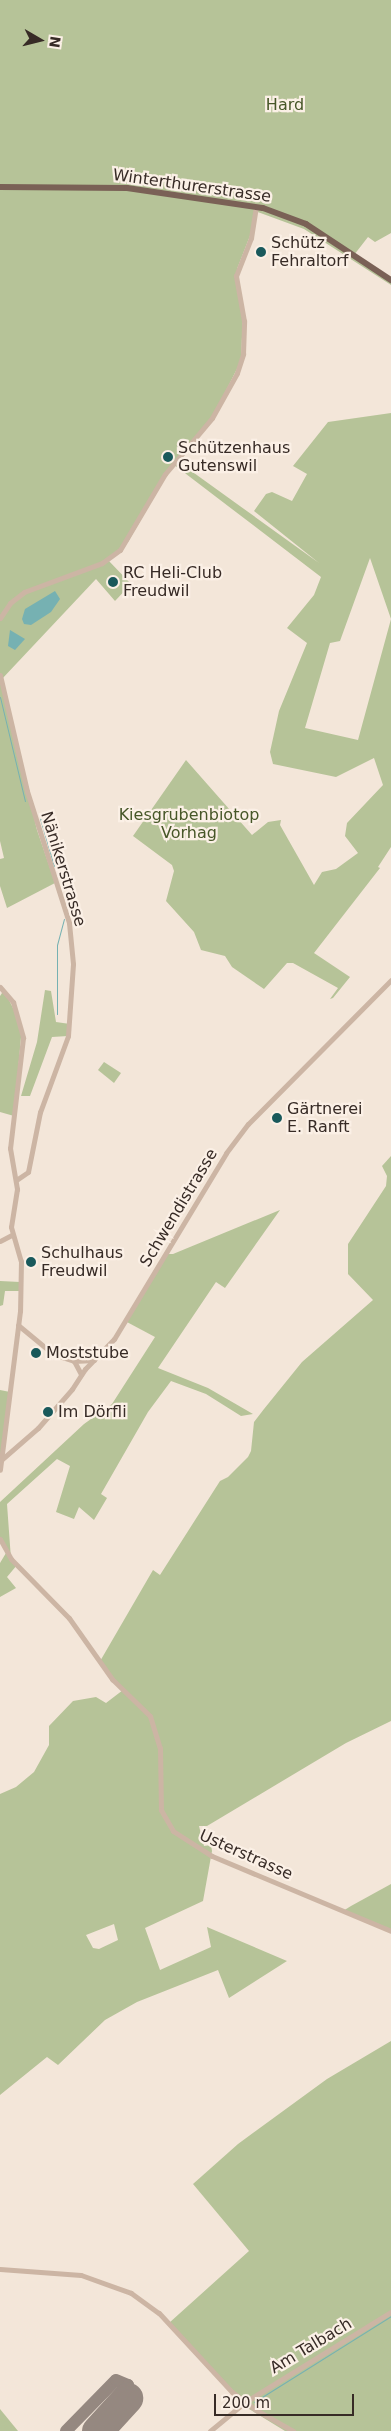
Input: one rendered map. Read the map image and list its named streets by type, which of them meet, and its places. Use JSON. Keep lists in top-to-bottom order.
{
  "streets": {
    "main road": ["Winterthurerstrasse"],
    "street": [
      "Nänikerstrasse",
      "Schwendistrasse",
      "Usterstrasse",
      "Am Talbach"
    ]
  },
  "parks": ["Hard", "Kiesgrubenbiotop Vorhag"],
  "places": [
    "Schütz Fehraltorf",
    "Schützenhaus Gutenswil",
    "RC Heli-Club Freudwil",
    "Gärtnerei E. Ranft",
    "Schulhaus Freudwil",
    "Moststube",
    "Im Dörfli"
  ],
  "scale_bar": "200 m",
  "north": "right"
}
